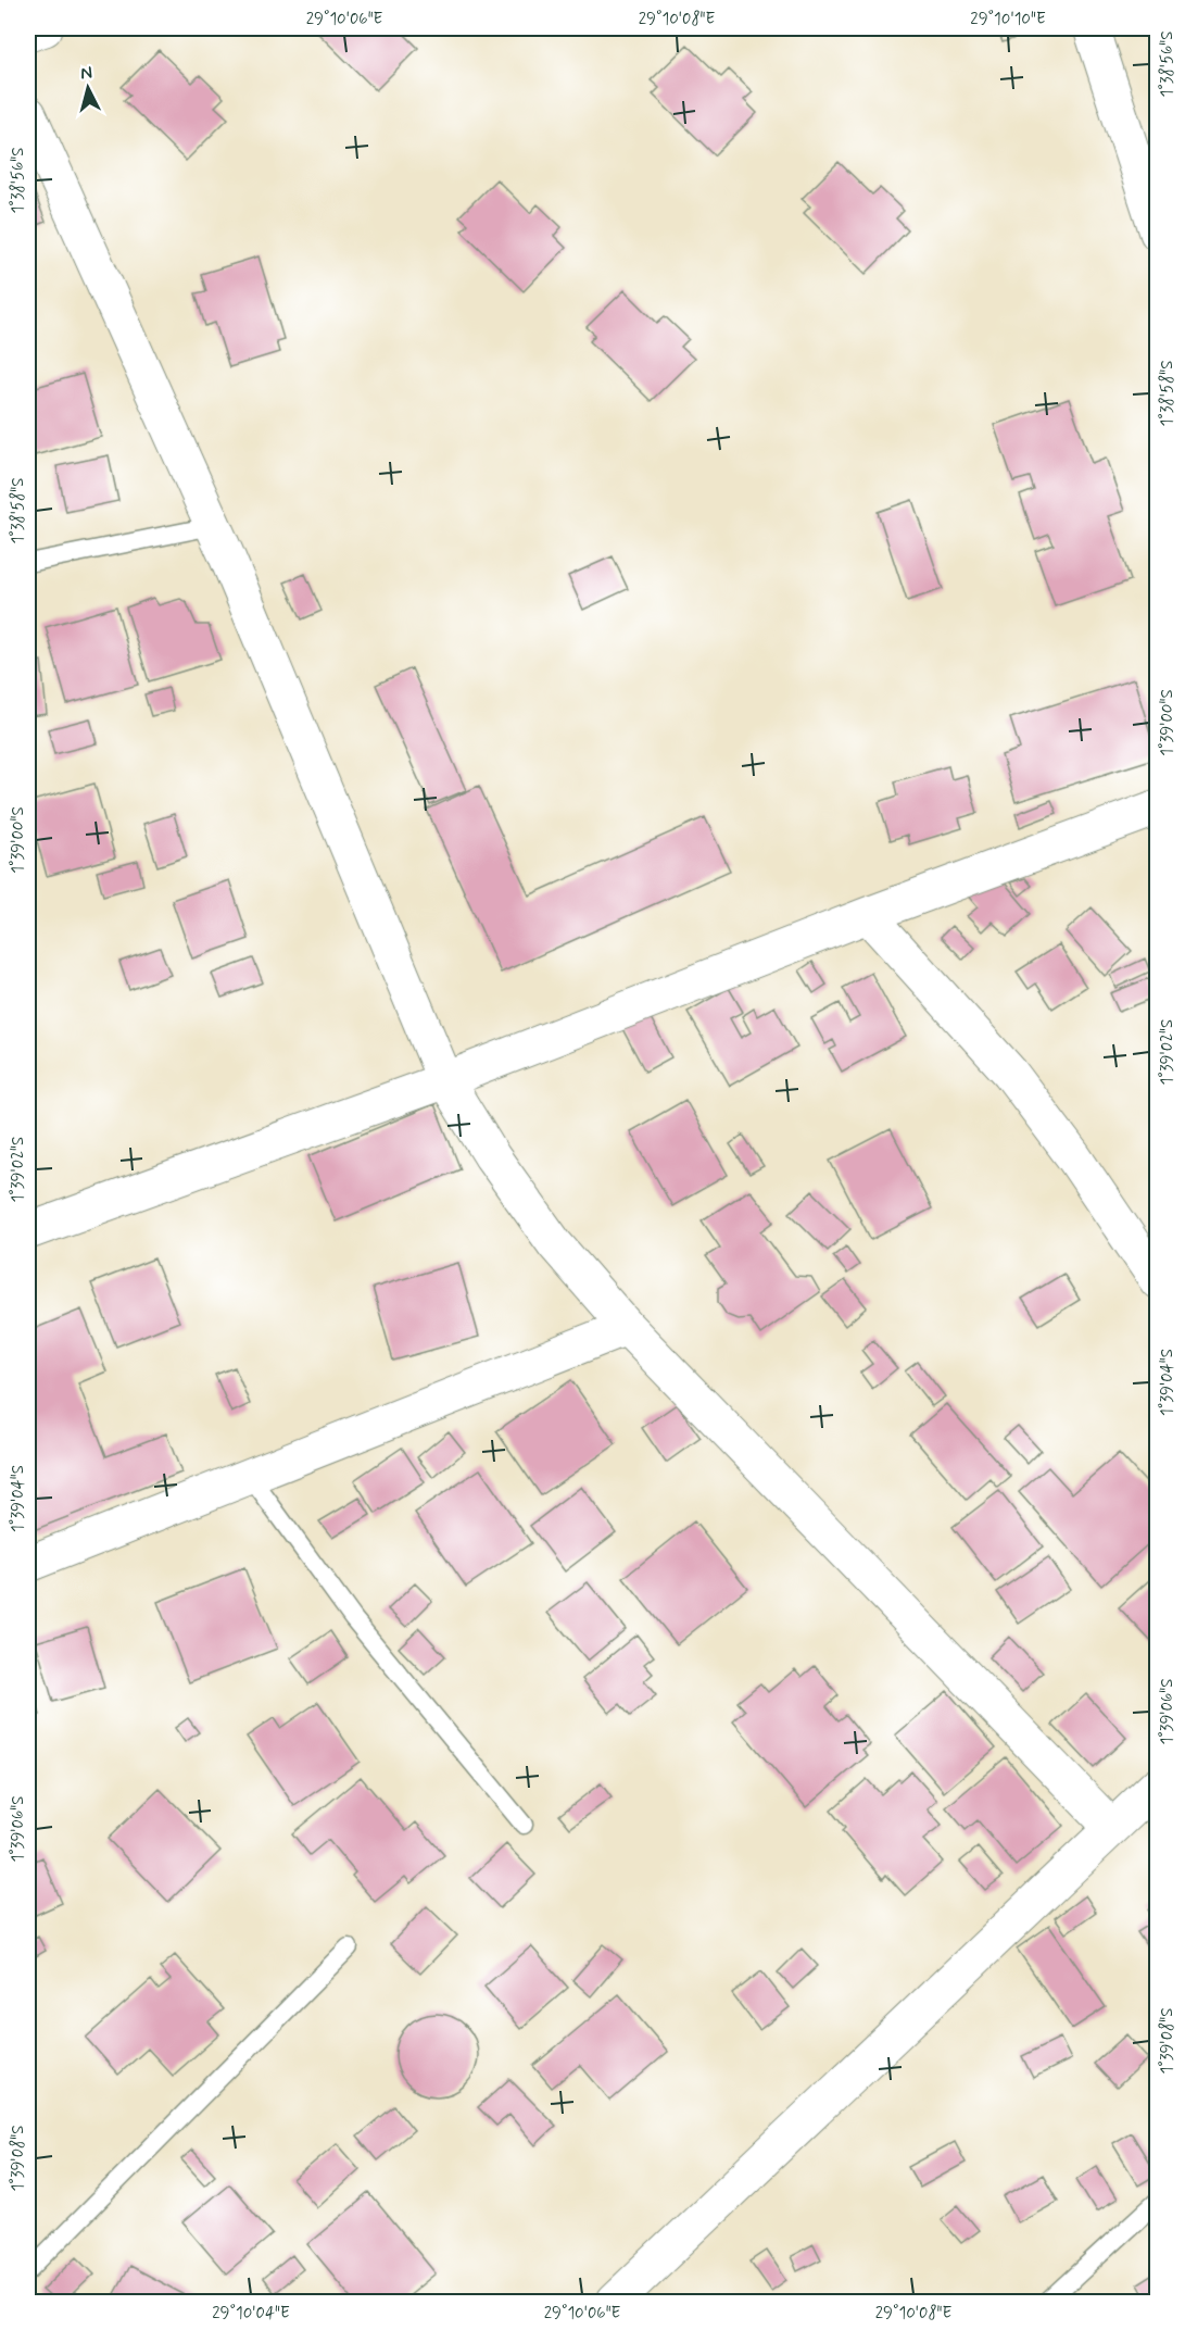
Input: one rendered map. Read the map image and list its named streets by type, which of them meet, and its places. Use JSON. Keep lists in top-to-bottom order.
{
  "north": "top",
  "coordinates": [
    "29°10'06\"E",
    "29°10'08\"E",
    "29°10'10\"E",
    "1°38'56\"S",
    "1°38'58\"S",
    "1°39'00\"S",
    "1°39'02\"S",
    "1°39'04\"S",
    "1°39'06\"S",
    "1°39'08\"S",
    "29°10'04\"E"
  ]
}
